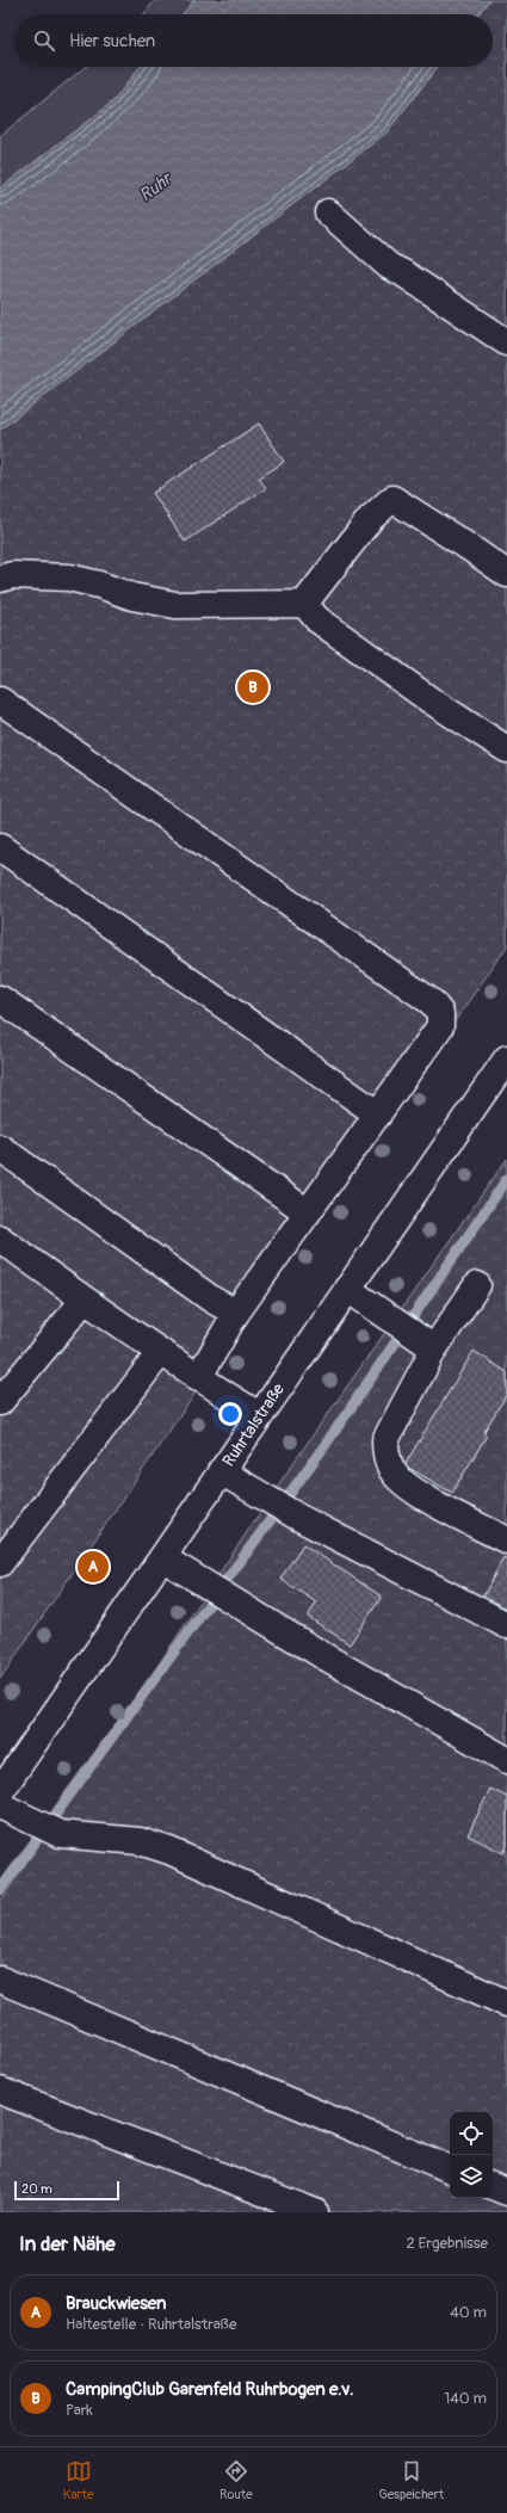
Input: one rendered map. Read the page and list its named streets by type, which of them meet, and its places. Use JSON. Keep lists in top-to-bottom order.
{
  "streets": {
    "main road": ["Ruhrtalstraße"]
  },
  "water": ["Ruhr"],
  "scale_bar": "20 m",
  "page": {
    "search": "Hier suchen",
    "pins": ["B", "A"],
    "scale": "20 m",
    "heading": ["In der Nähe", "2 Ergebnisse"],
    "list": [
      {
        "mark": "A",
        "name": "Brauckwiesen",
        "note": "Haltestelle · Ruhrtalstraße",
        "value": "40 m"
      },
      {
        "mark": "B",
        "name": "CampingClub Garenfeld Ruhrbogen e.v.",
        "note": "Park",
        "value": "140 m"
      }
    ],
    "nav": ["Karte", "Route", "Gespeichert"]
  }
}
